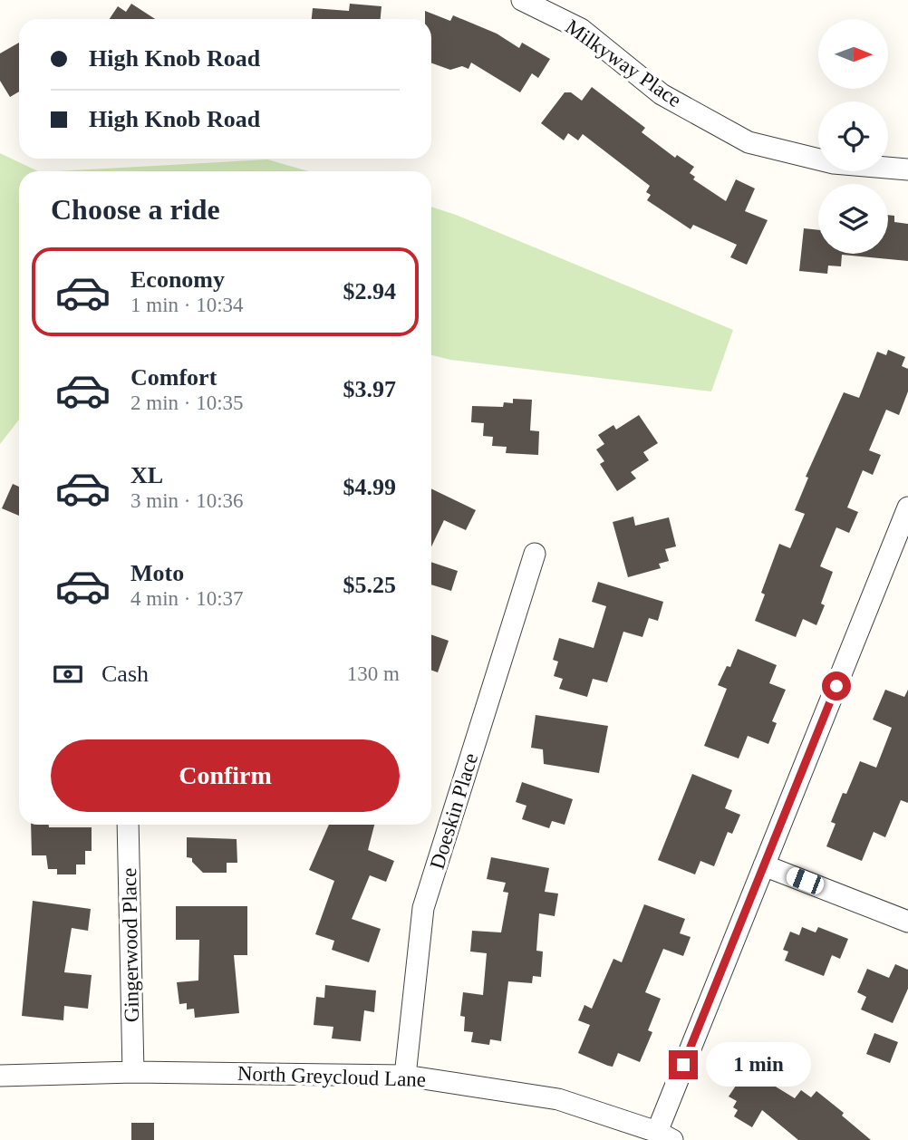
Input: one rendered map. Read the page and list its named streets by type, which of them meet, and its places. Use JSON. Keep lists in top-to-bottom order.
{
  "streets": {
    "street": [
      "Milkyway Place",
      "Doeskin Place",
      "Gingerwood Place",
      "North Greycloud Lane"
    ]
  },
  "crossings": [
    ["Doeskin Place", "North Greycloud Lane"],
    ["Gingerwood Place", "North Greycloud Lane"]
  ],
  "north": "right",
  "page": {
    "banner": ["High Knob Road", "High Knob Road"],
    "heading": "Choose a ride",
    "list": [
      {
        "name": "Economy",
        "note": "1 min · 10:34",
        "value": "$2.94"
      },
      {
        "name": "Comfort",
        "note": "2 min · 10:35",
        "value": "$3.97"
      },
      {
        "name": "XL",
        "note": "3 min · 10:36",
        "value": "$4.99"
      },
      {
        "name": "Moto",
        "note": "4 min · 10:37",
        "value": "$5.25"
      }
    ],
    "pay": ["Cash", "130 m"],
    "buttons": "Confirm",
    "bubble": "1 min"
  }
}
